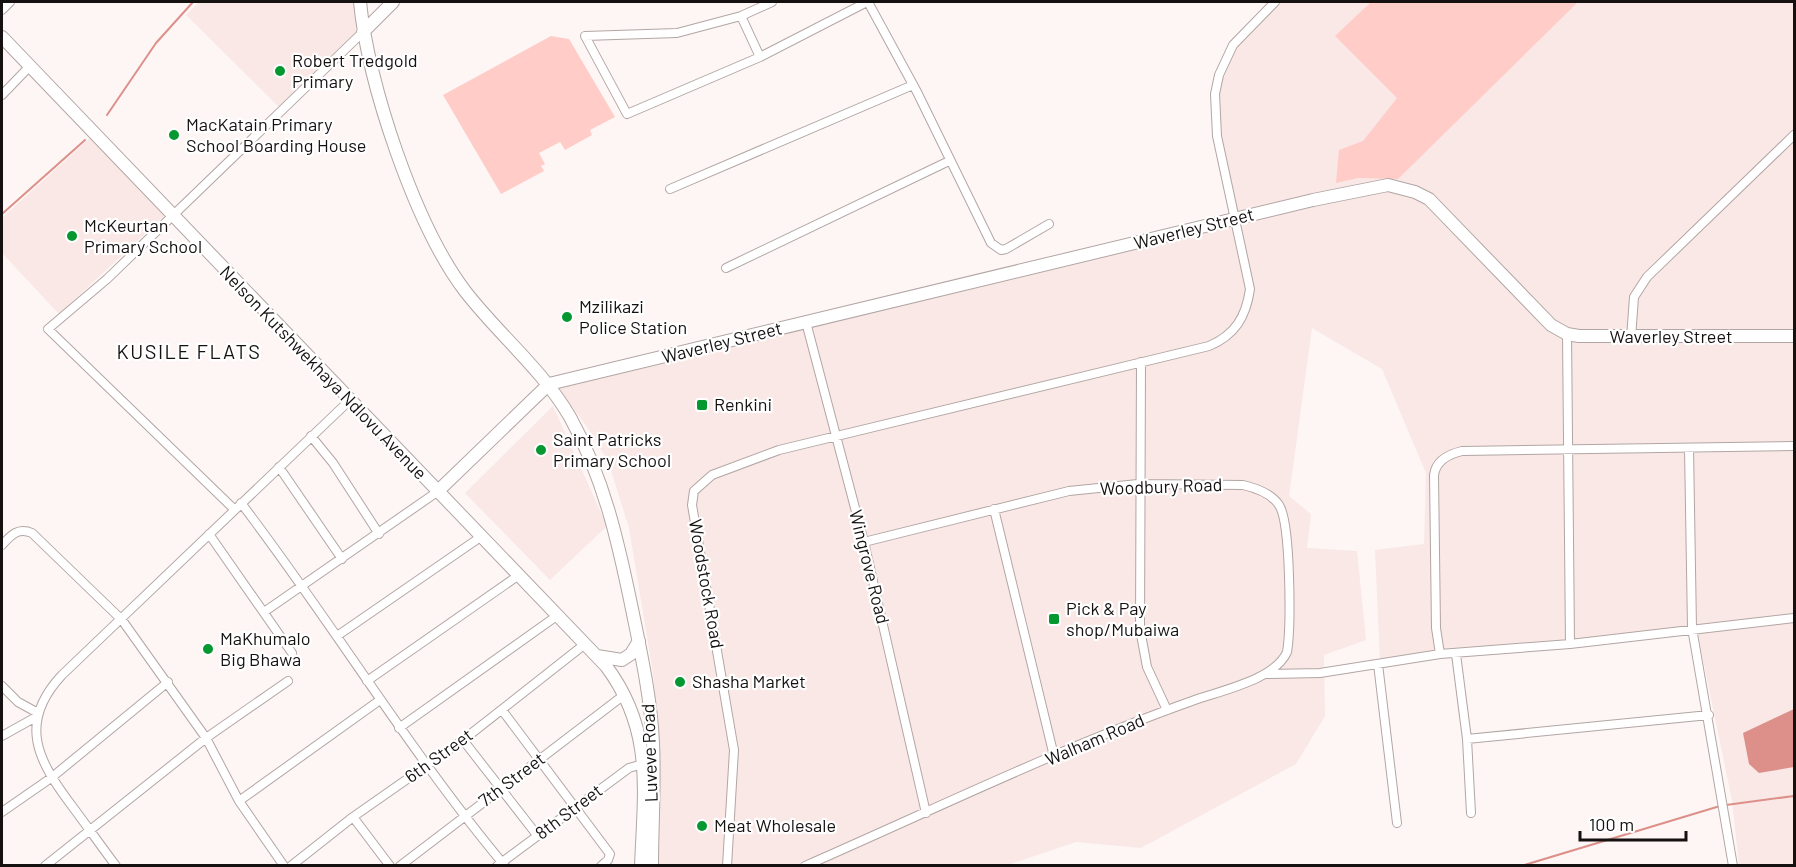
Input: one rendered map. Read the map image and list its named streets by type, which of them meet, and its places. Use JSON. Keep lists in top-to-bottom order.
{
  "streets": {
    "street": [
      "Waverley Street",
      "Nelson Kutshwekhaya Ndlovu Avenue",
      "Woodbury Road",
      "Wingrove Road",
      "Woodstock Road",
      "Walham Road",
      "Luveve Road",
      "6th Street",
      "7th Street",
      "8th Street"
    ]
  },
  "crossings": [
    ["Waverley Street", "Wingrove Road"],
    ["Waverley Street", "Luveve Road"],
    ["Nelson Kutshwekhaya Ndlovu Avenue", "Luveve Road"],
    ["Nelson Kutshwekhaya Ndlovu Avenue", "6th Street"],
    ["Woodbury Road", "Wingrove Road"],
    ["Woodbury Road", "Walham Road"],
    ["Wingrove Road", "Woodstock Road"],
    ["Wingrove Road", "Walham Road"],
    ["Luveve Road", "7th Street"],
    ["Luveve Road", "8th Street"]
  ],
  "districts": ["KUSILE FLATS"],
  "places": {
    "other": [
      "Robert Tredgold Primary",
      "MacKatain Primary School Boarding House",
      "McKeurtan Primary School",
      "Mzilikazi Police Station",
      "Saint Patricks Primary School",
      "MaKhumalo Big Bhawa",
      "Shasha Market",
      "Meat Wholesale"
    ],
    "transit": ["Renkini", "Pick & Pay shop/Mubaiwa"]
  },
  "scale_bar": "100 m"
}
